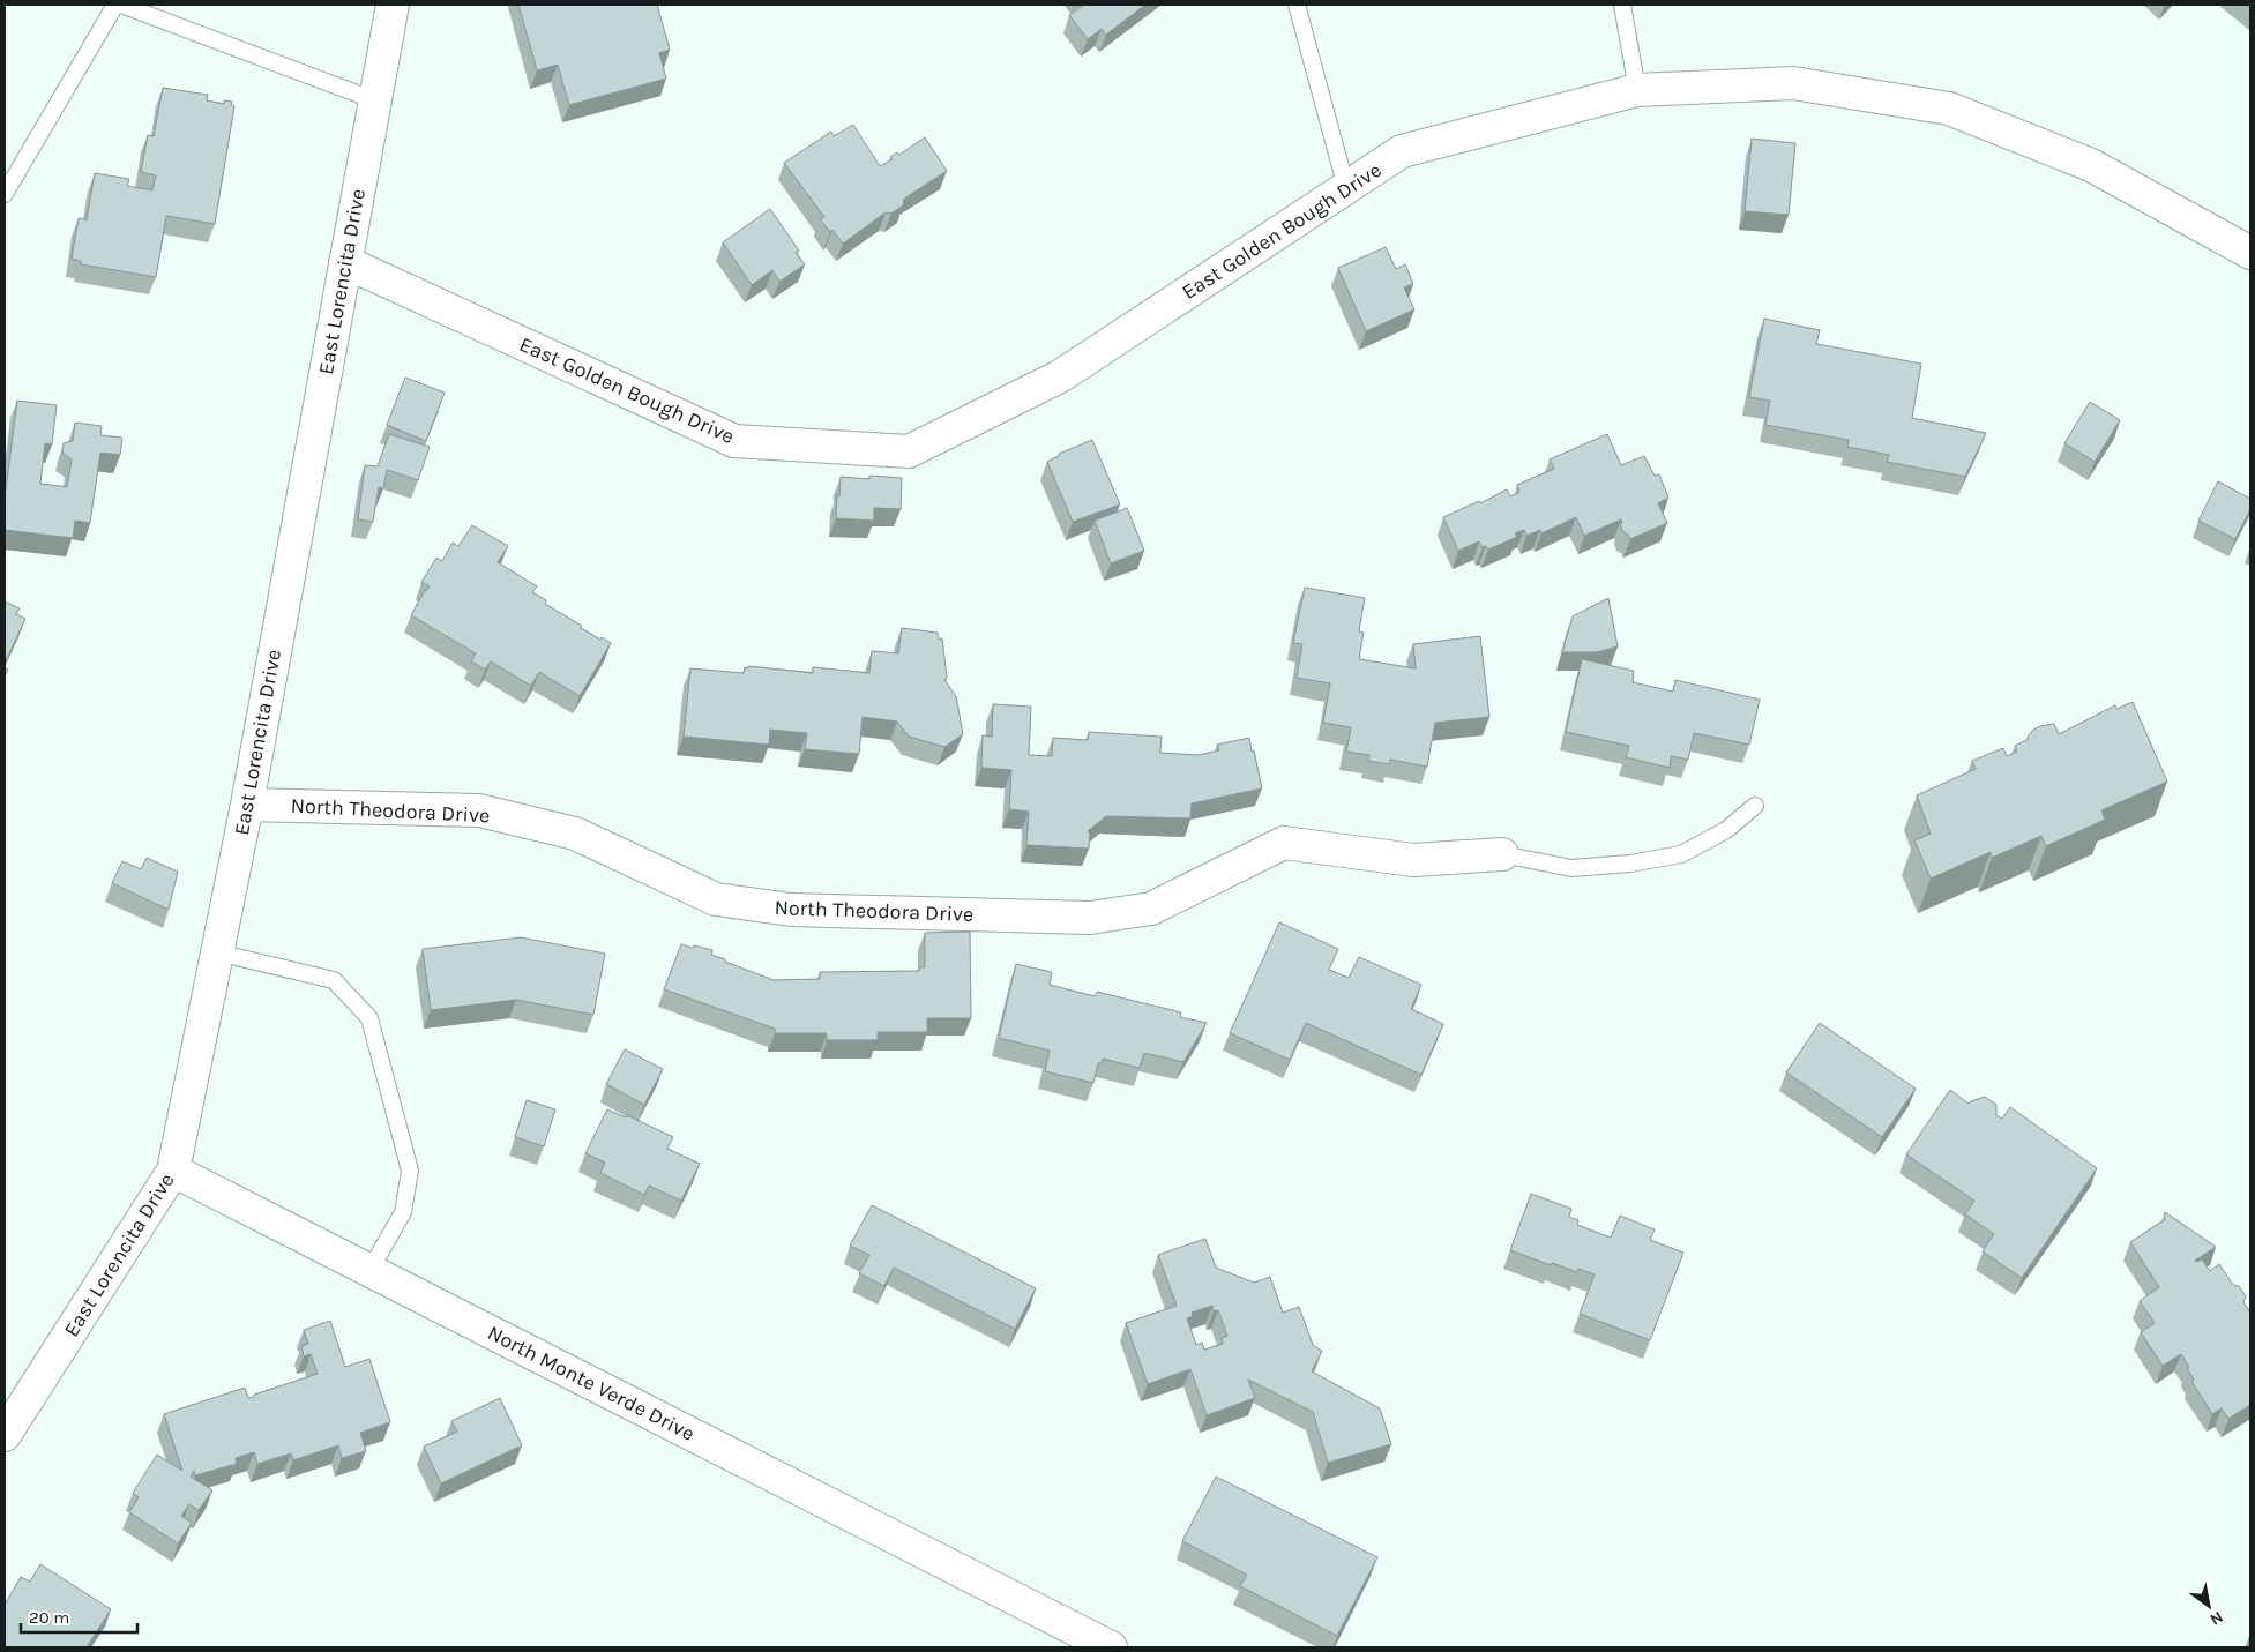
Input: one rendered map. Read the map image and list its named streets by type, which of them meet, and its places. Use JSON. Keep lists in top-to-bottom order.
{
  "streets": {
    "street": [
      "East Golden Bough Drive",
      "East Lorencita Drive",
      "North Theodora Drive",
      "North Monte Verde Drive"
    ]
  },
  "crossings": [
    ["East Golden Bough Drive", "East Lorencita Drive"],
    ["East Lorencita Drive", "North Theodora Drive"],
    ["East Lorencita Drive", "North Monte Verde Drive"]
  ],
  "scale_bar": "20 m",
  "north": "bottom right"
}
